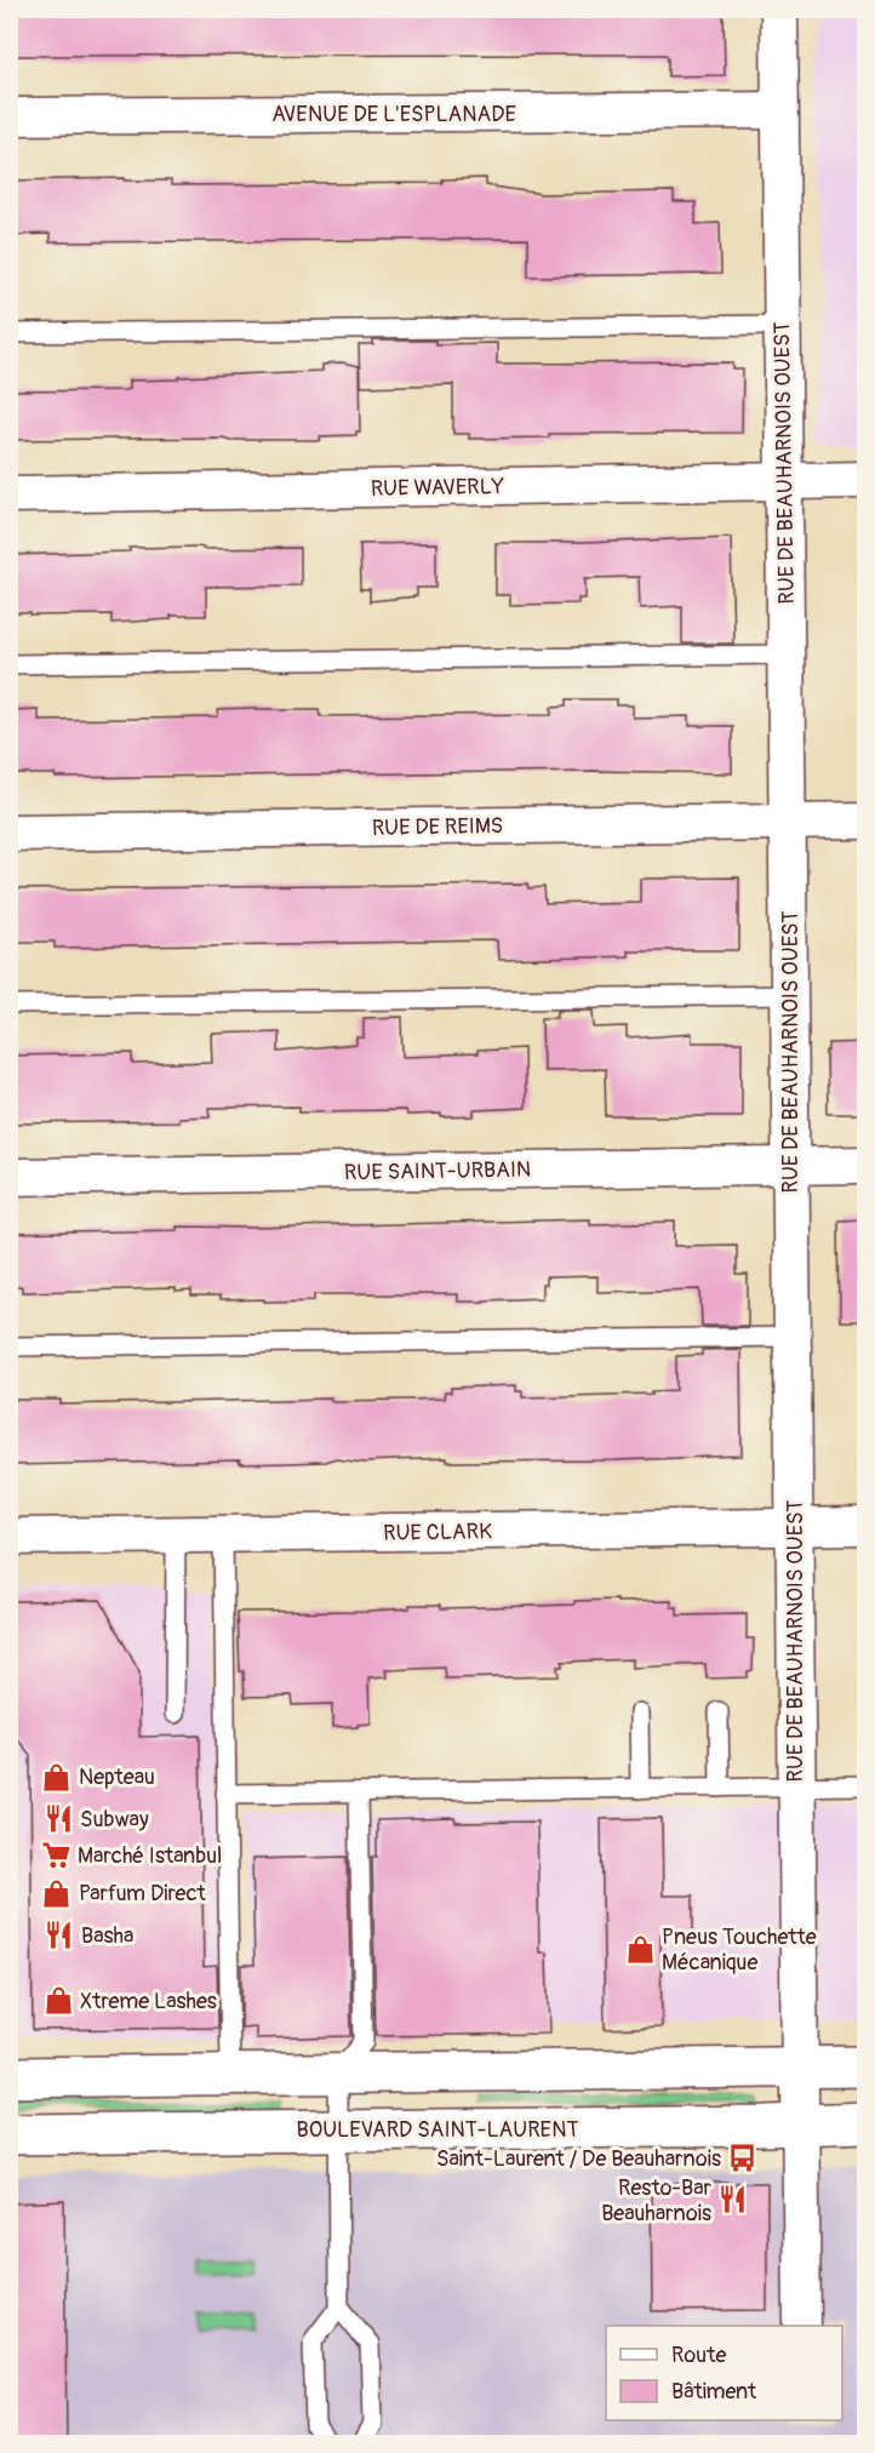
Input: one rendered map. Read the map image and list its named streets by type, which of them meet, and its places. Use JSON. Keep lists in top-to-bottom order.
{
  "streets": {
    "main road": ["BOULEVARD SAINT-LAURENT"],
    "street": [
      "AVENUE DE L'ESPLANADE",
      "RUE DE BEAUHARNOIS OUEST",
      "RUE WAVERLY",
      "RUE DE REIMS",
      "RUE SAINT-URBAIN",
      "RUE CLARK"
    ]
  },
  "crossings": [
    ["AVENUE DE L'ESPLANADE", "RUE DE BEAUHARNOIS OUEST"],
    ["RUE DE BEAUHARNOIS OUEST", "RUE WAVERLY"],
    ["RUE DE BEAUHARNOIS OUEST", "RUE DE REIMS"],
    ["RUE DE BEAUHARNOIS OUEST", "RUE SAINT-URBAIN"],
    ["RUE DE BEAUHARNOIS OUEST", "RUE CLARK"],
    ["RUE DE BEAUHARNOIS OUEST", "BOULEVARD SAINT-LAURENT"]
  ],
  "places": {
    "shop": [
      "Nepteau",
      "Parfum Direct",
      "Pneus Touchette Mécanique",
      "Xtreme Lashes"
    ],
    "restaurant": ["Subway", "Basha", "Resto-Bar Beauharnois"],
    "supermarket": ["Marché Istanbul"],
    "bus stop": ["Saint-Laurent / De Beauharnois"]
  },
  "legend": ["Route", "Bâtiment"]
}
